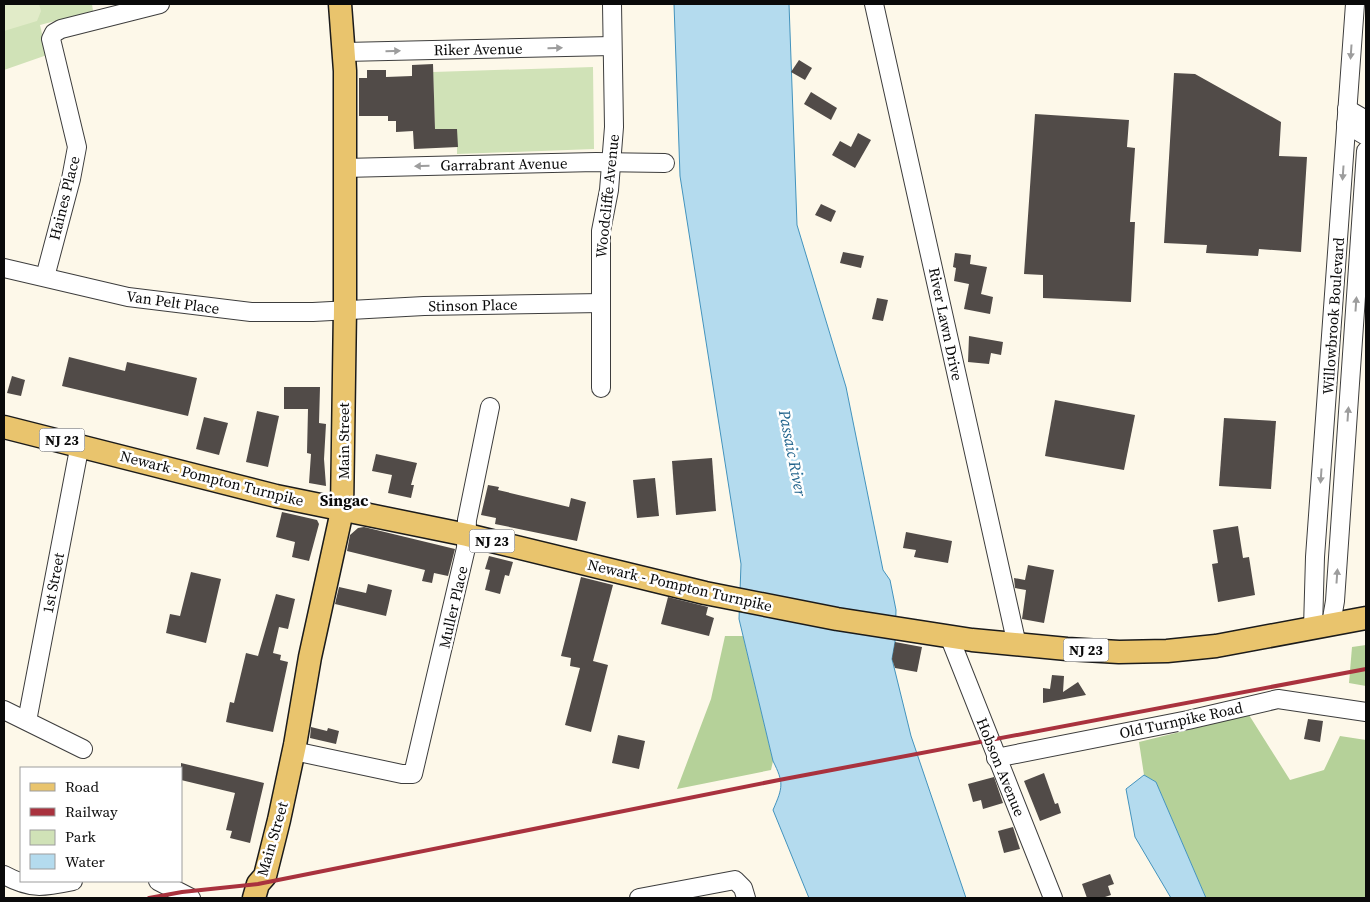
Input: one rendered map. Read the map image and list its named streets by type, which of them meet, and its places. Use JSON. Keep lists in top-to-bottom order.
{
  "streets": {
    "main road": ["NJ 23", "Main Street", "Newark - Pompton Turnpike"],
    "street": [
      "Riker Avenue",
      "Garrabrant Avenue",
      "Woodcliffe Avenue",
      "Haines Place",
      "Van Pelt Place",
      "Stinson Place",
      "Willowbrook Boulevard",
      "River Lawn Drive",
      "1st Street",
      "Muller Place",
      "Old Turnpike Road",
      "Hobson Avenue"
    ]
  },
  "crossings": [
    ["Riker Avenue", "Woodcliffe Avenue"],
    ["Riker Avenue", "Main Street"],
    ["Garrabrant Avenue", "Woodcliffe Avenue"],
    ["Garrabrant Avenue", "Main Street"],
    ["Woodcliffe Avenue", "Stinson Place"],
    ["Haines Place", "Van Pelt Place"],
    ["Van Pelt Place", "Stinson Place"],
    ["Van Pelt Place", "Main Street"],
    ["Stinson Place", "Main Street"],
    ["Willowbrook Boulevard", "Newark - Pompton Turnpike"],
    ["River Lawn Drive", "Newark - Pompton Turnpike"],
    ["Main Street", "Newark - Pompton Turnpike"],
    ["Main Street", "Muller Place"],
    ["Newark - Pompton Turnpike", "1st Street"],
    ["Newark - Pompton Turnpike", "Muller Place"],
    ["Newark - Pompton Turnpike", "Hobson Avenue"],
    ["Old Turnpike Road", "Hobson Avenue"]
  ],
  "one_way": ["Riker Avenue", "Garrabrant Avenue"],
  "districts": ["Singac"],
  "water": ["Passaic River"],
  "legend": [
    "Road",
    "Railway",
    "Park",
    "Water"
  ]
}
